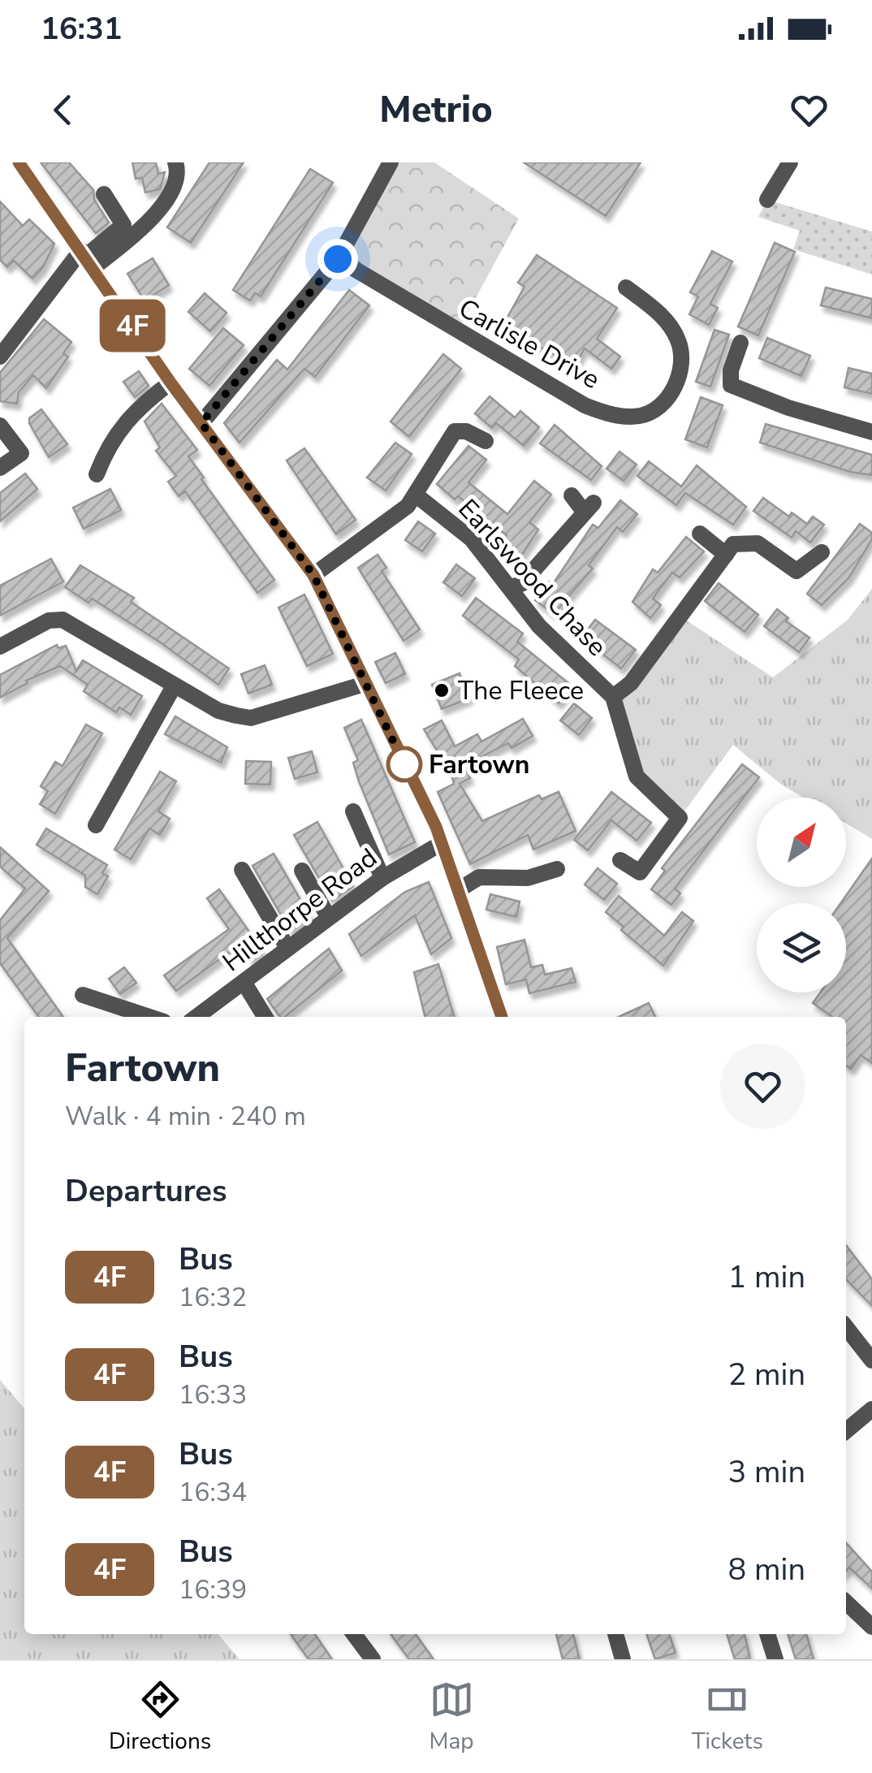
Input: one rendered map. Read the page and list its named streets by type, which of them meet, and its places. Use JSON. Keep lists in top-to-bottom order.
{
  "streets": {
    "street": ["Carlisle Drive", "Earlswood Chase", "Hillthorpe Road"]
  },
  "places": ["The Fleece", "Fartown"],
  "lines": ["bus line 4F"],
  "north": "top right",
  "page": {
    "status": "16:31",
    "header": "Metrio",
    "on_map": "4F",
    "heading": [
      ["Fartown", "Walk · 4 min · 240 m"],
      "Departures"
    ],
    "list": [
      {
        "mark": "4F",
        "name": "Bus",
        "note": "16:32",
        "value": "1 min"
      },
      {
        "mark": "4F",
        "name": "Bus",
        "note": "16:33",
        "value": "2 min"
      },
      {
        "mark": "4F",
        "name": "Bus",
        "note": "16:34",
        "value": "3 min"
      },
      {
        "mark": "4F",
        "name": "Bus",
        "note": "16:39",
        "value": "8 min"
      }
    ],
    "tabs": ["Directions", "Map", "Tickets"]
  }
}
